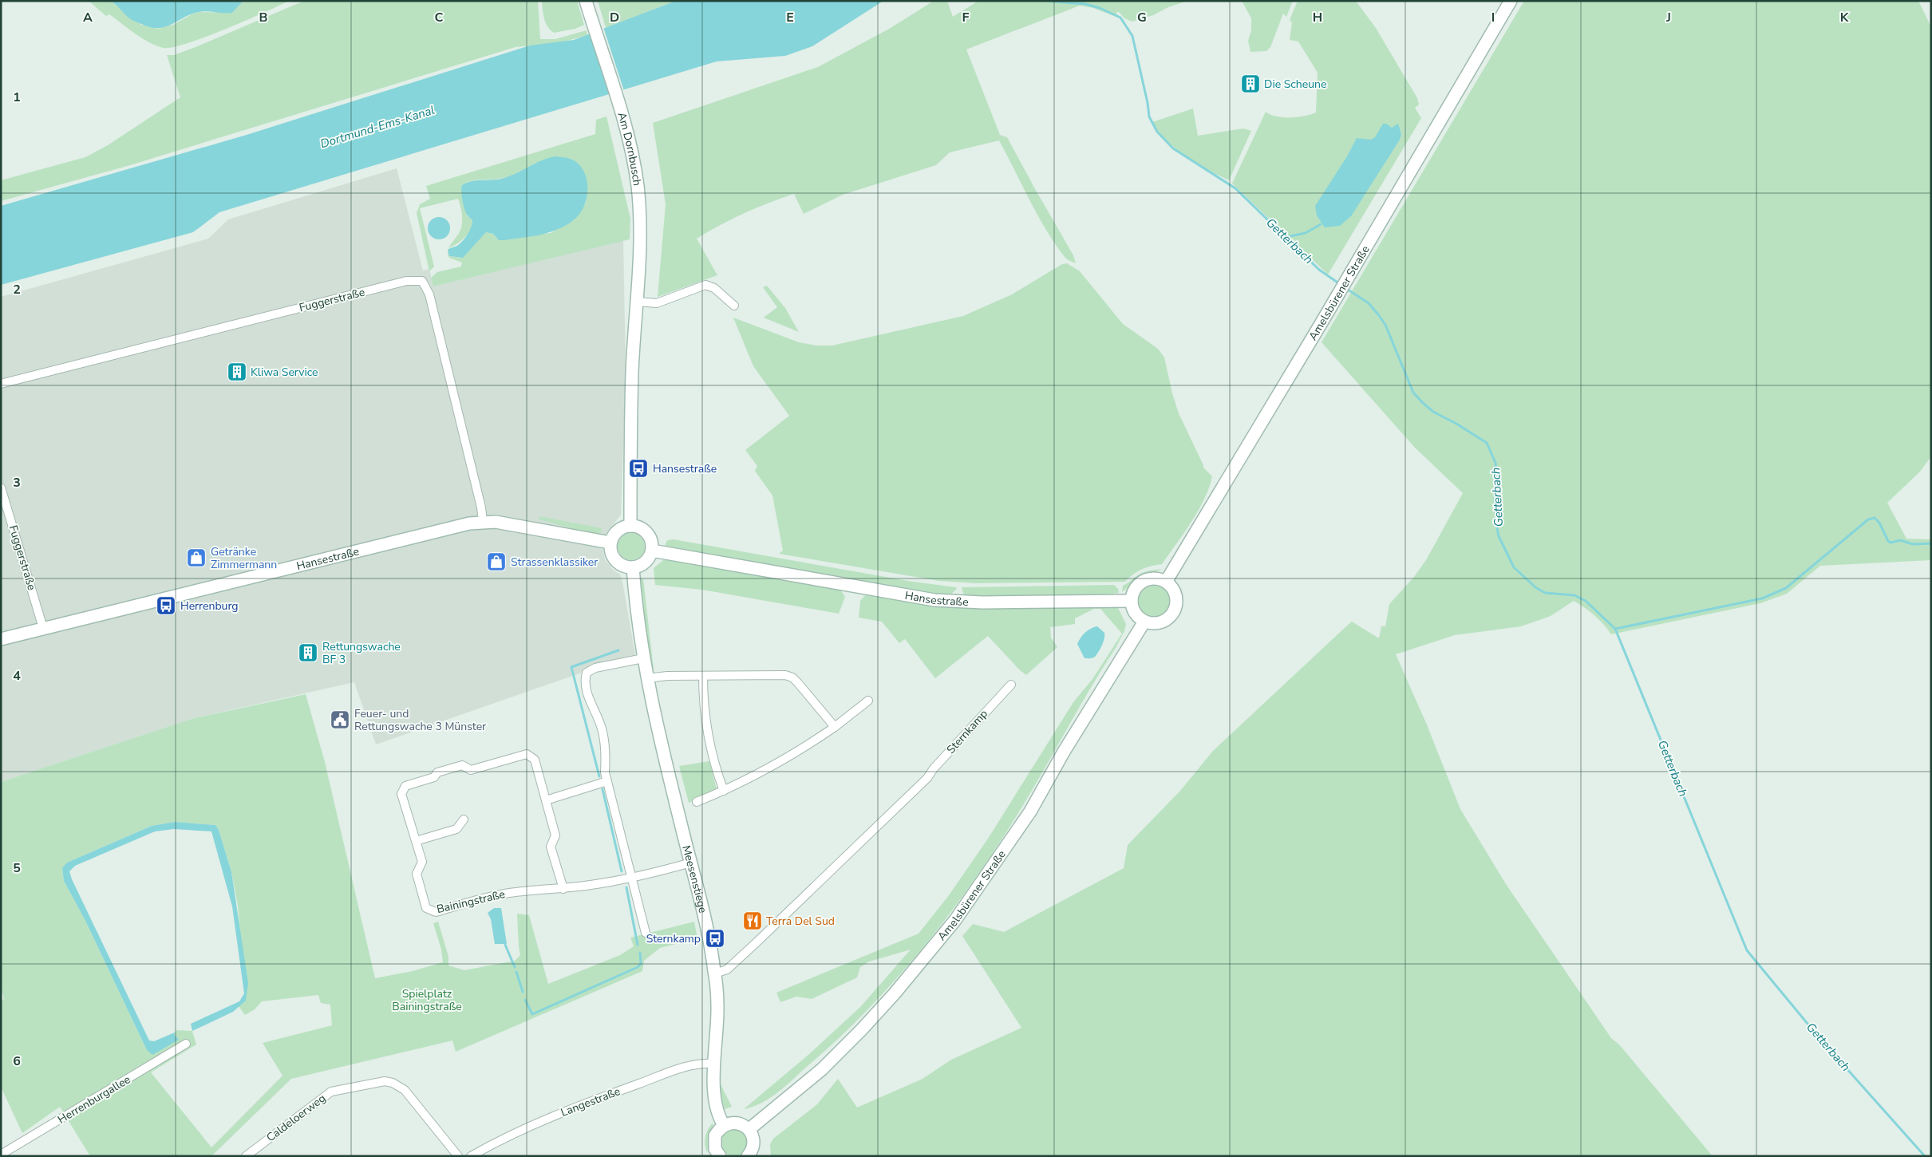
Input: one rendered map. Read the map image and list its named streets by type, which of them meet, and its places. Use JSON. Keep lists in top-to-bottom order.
{
  "streets": {
    "main road": [
      "Am Dornbusch",
      "Amelsbürener Straße",
      "Hansestraße",
      "Meesenstiege"
    ],
    "street": [
      "Fuggerstraße",
      "Sternkamp",
      "Bainingstraße",
      "Herrenburgallee",
      "Langestraße",
      "Caldeloerweg"
    ]
  },
  "crossings": [
    ["Am Dornbusch", "Hansestraße"],
    ["Am Dornbusch", "Meesenstiege"],
    ["Amelsbürener Straße", "Hansestraße"],
    ["Fuggerstraße", "Hansestraße"],
    ["Hansestraße", "Meesenstiege"],
    ["Sternkamp", "Meesenstiege"],
    ["Meesenstiege", "Bainingstraße"],
    ["Meesenstiege", "Langestraße"]
  ],
  "water": ["Dortmund-Ems-Kanal", "Getterbach"],
  "parks": ["Spielplatz Bainingstraße"],
  "places": {
    "building": ["Die Scheune", "Kliwa Service", "Rettungswache BF 3"],
    "bus stop": ["Hansestraße", "Herrenburg", "Sternkamp"],
    "shop": ["Getränke Zimmermann", "Strassenklassiker"],
    "public building": ["Feuer- und Rettungswache 3 Münster"],
    "restaurant": ["Terra Del Sud"]
  },
  "grid": {
    "columns": [
      "A",
      "B",
      "C",
      "D",
      "E",
      "F",
      "G",
      "H",
      "I",
      "J",
      "K"
    ],
    "rows": [
      "1",
      "2",
      "3",
      "4",
      "5",
      "6"
    ]
  }
}
